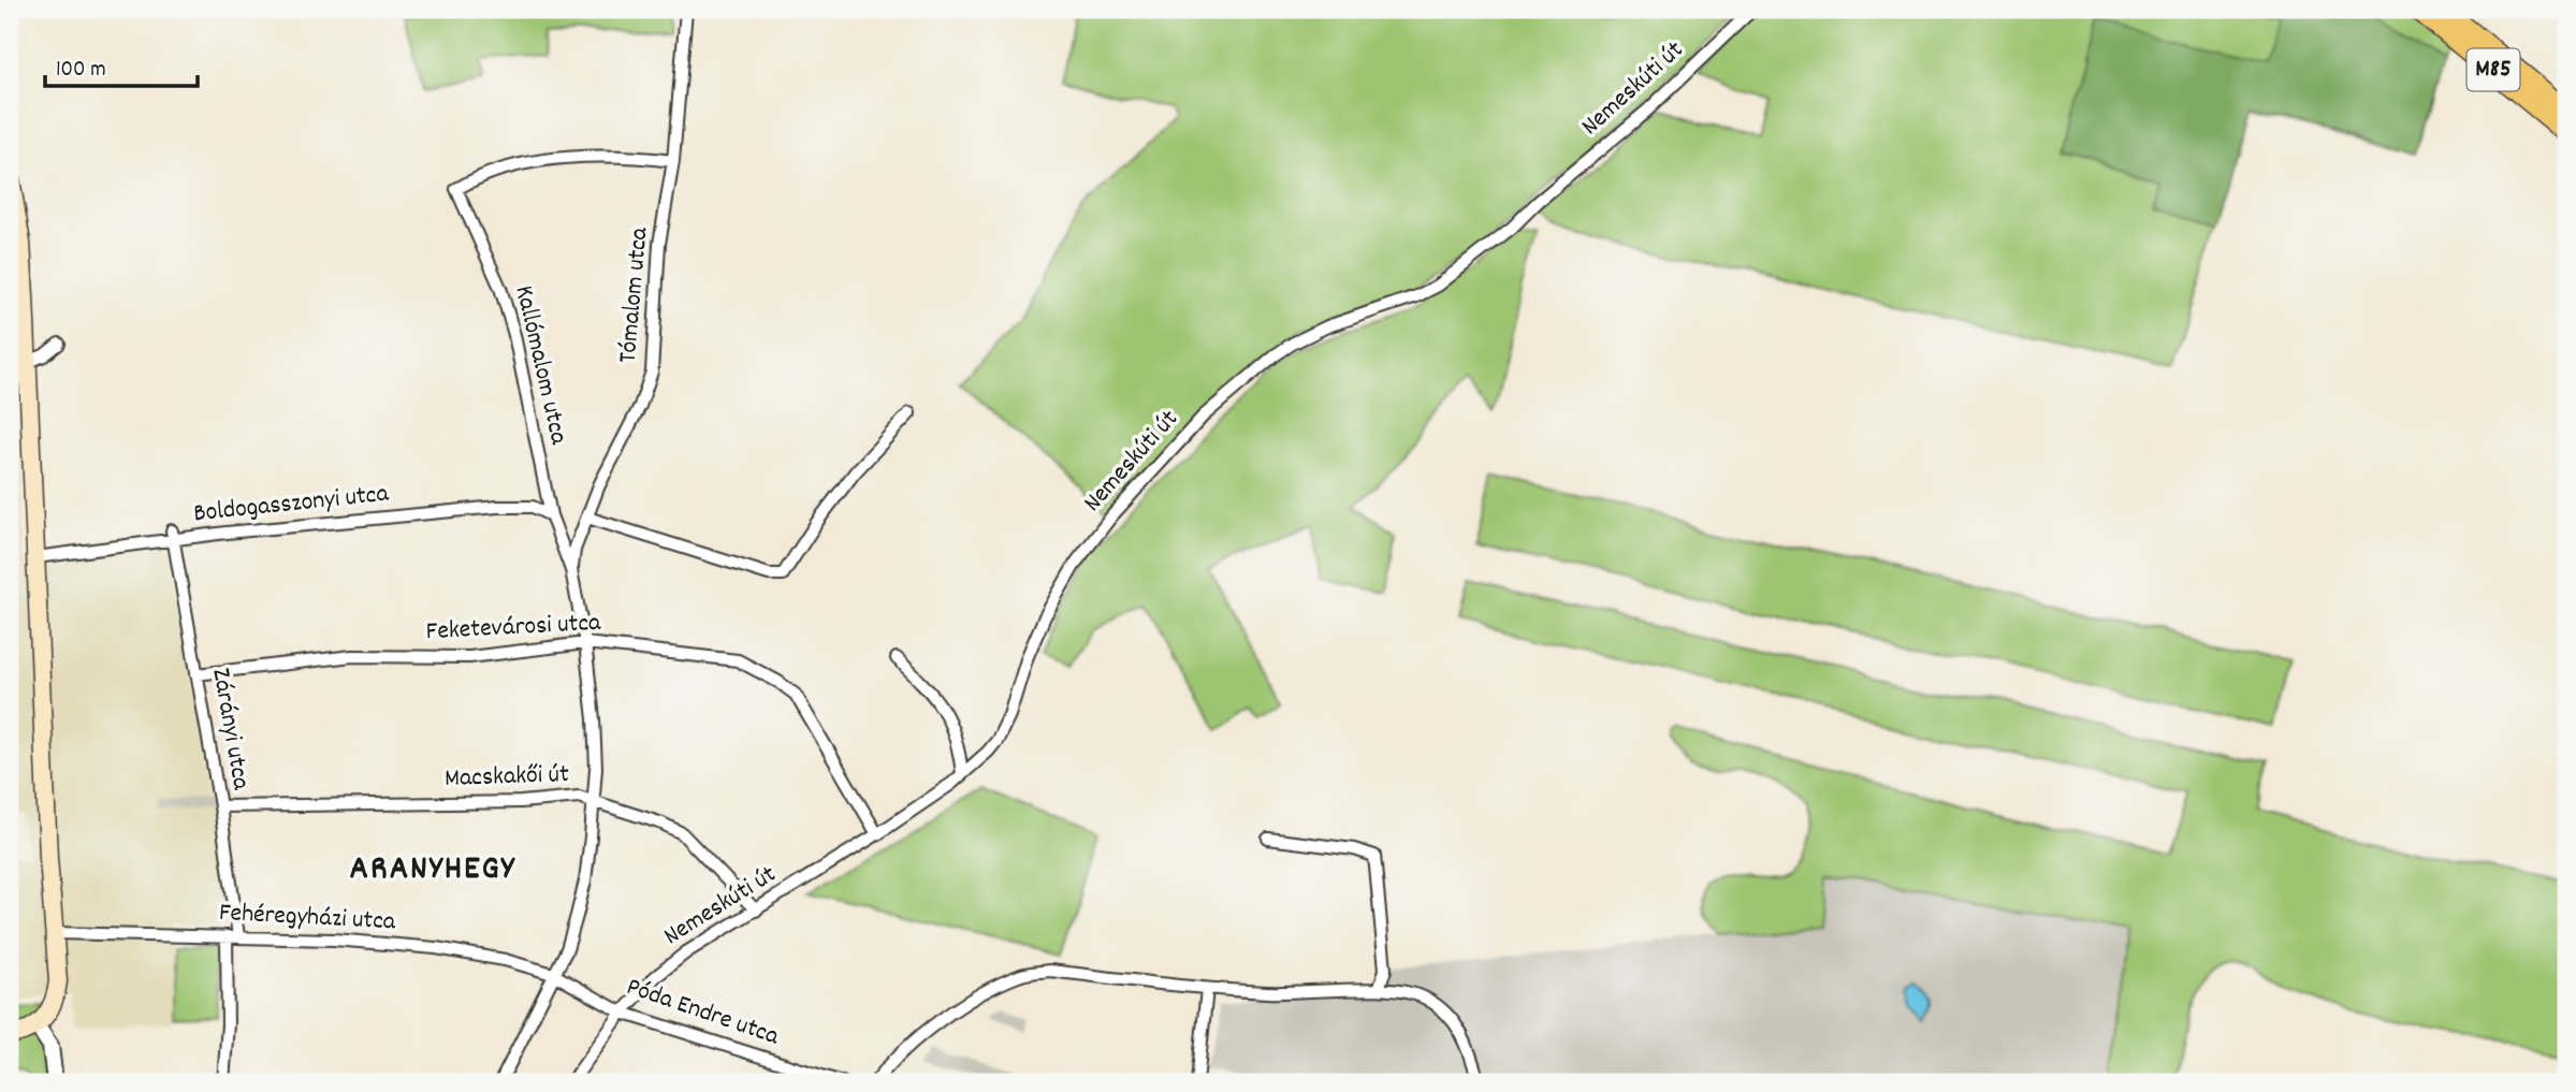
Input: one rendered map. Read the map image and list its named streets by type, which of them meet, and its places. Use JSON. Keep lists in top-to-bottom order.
{
  "streets": {
    "highway": ["M85"],
    "street": [
      "Nemeskúti út",
      "Tómalom utca",
      "Kallómalom utca",
      "Boldogasszonyi utca",
      "Feketevárosi utca",
      "Zárányi utca",
      "Macskakői út",
      "Fehéregyházi utca",
      "Póda Endre utca"
    ]
  },
  "crossings": [
    ["Nemeskúti út", "Feketevárosi utca"],
    ["Nemeskúti út", "Macskakői út"],
    ["Nemeskúti út", "Póda Endre utca"],
    ["Tómalom utca", "Kallómalom utca"],
    ["Tómalom utca", "Boldogasszonyi utca"],
    ["Tómalom utca", "Feketevárosi utca"],
    ["Tómalom utca", "Macskakői út"],
    ["Tómalom utca", "Fehéregyházi utca"],
    ["Tómalom utca", "Póda Endre utca"],
    ["Kallómalom utca", "Boldogasszonyi utca"],
    ["Boldogasszonyi utca", "Zárányi utca"],
    ["Feketevárosi utca", "Zárányi utca"],
    ["Zárányi utca", "Macskakői út"],
    ["Zárányi utca", "Fehéregyházi utca"],
    ["Fehéregyházi utca", "Póda Endre utca"]
  ],
  "districts": ["ARANYHEGY"],
  "scale_bar": "100 m"
}
